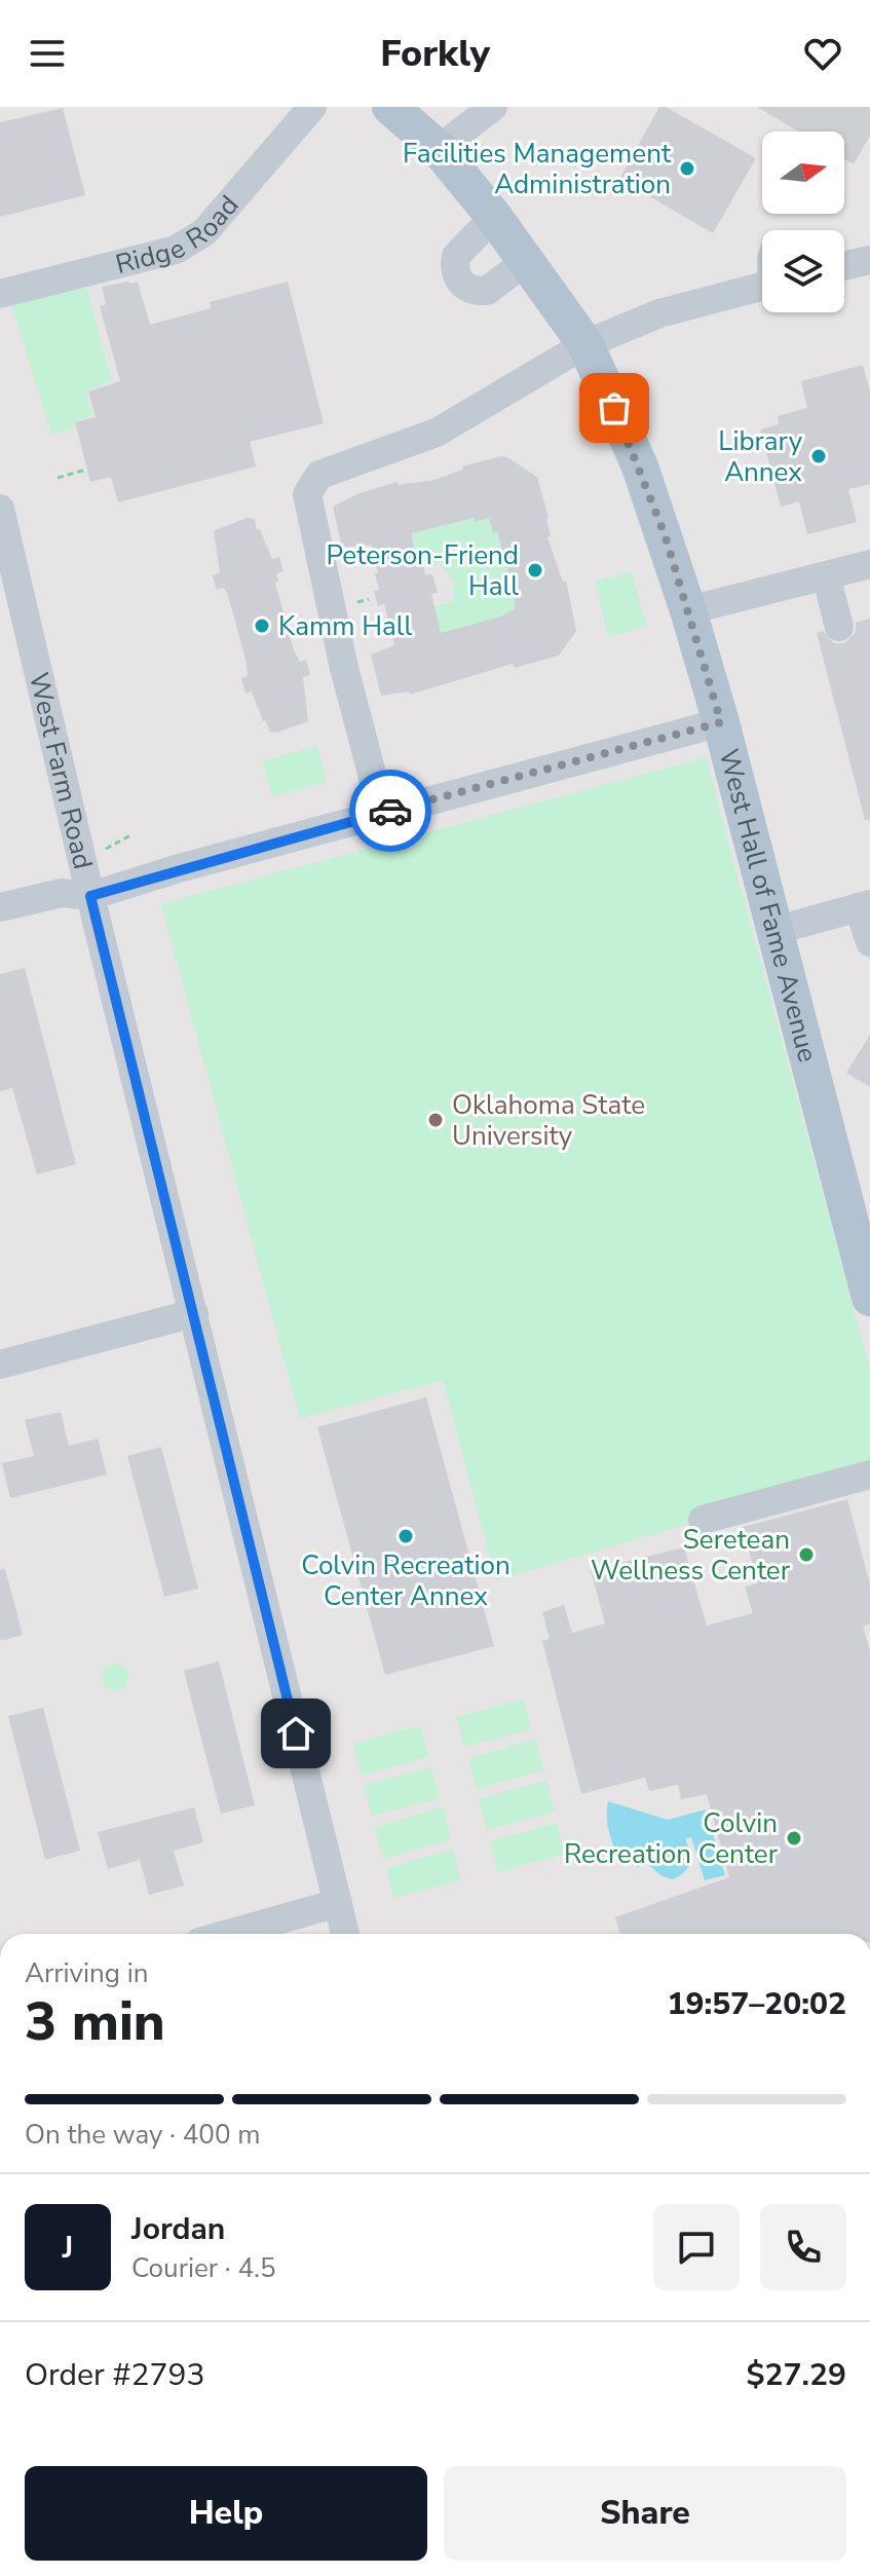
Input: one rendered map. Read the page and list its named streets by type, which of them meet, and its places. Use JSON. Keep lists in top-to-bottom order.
{
  "streets": {
    "main road": ["West Hall of Fame Avenue"],
    "street": ["Ridge Road", "West Farm Road"]
  },
  "places": [
    "Facilities Management Administration",
    "Library Annex",
    "Peterson-Friend Hall",
    "Kamm Hall",
    "Oklahoma State University",
    "Colvin Recreation Center Annex",
    "Seretean Wellness Center",
    "Colvin Recreation Center"
  ],
  "north": "right",
  "page": {
    "header": "Forkly",
    "heading": ["3 min", "Arriving in", "19:57–20:02"],
    "panel": [
      "Jordan",
      "Courier · 4.5",
      "Order #2793",
      "$27.29"
    ],
    "bar": "On the way · 400 m",
    "round": "J",
    "buttons": ["Help", "Share"]
  }
}
